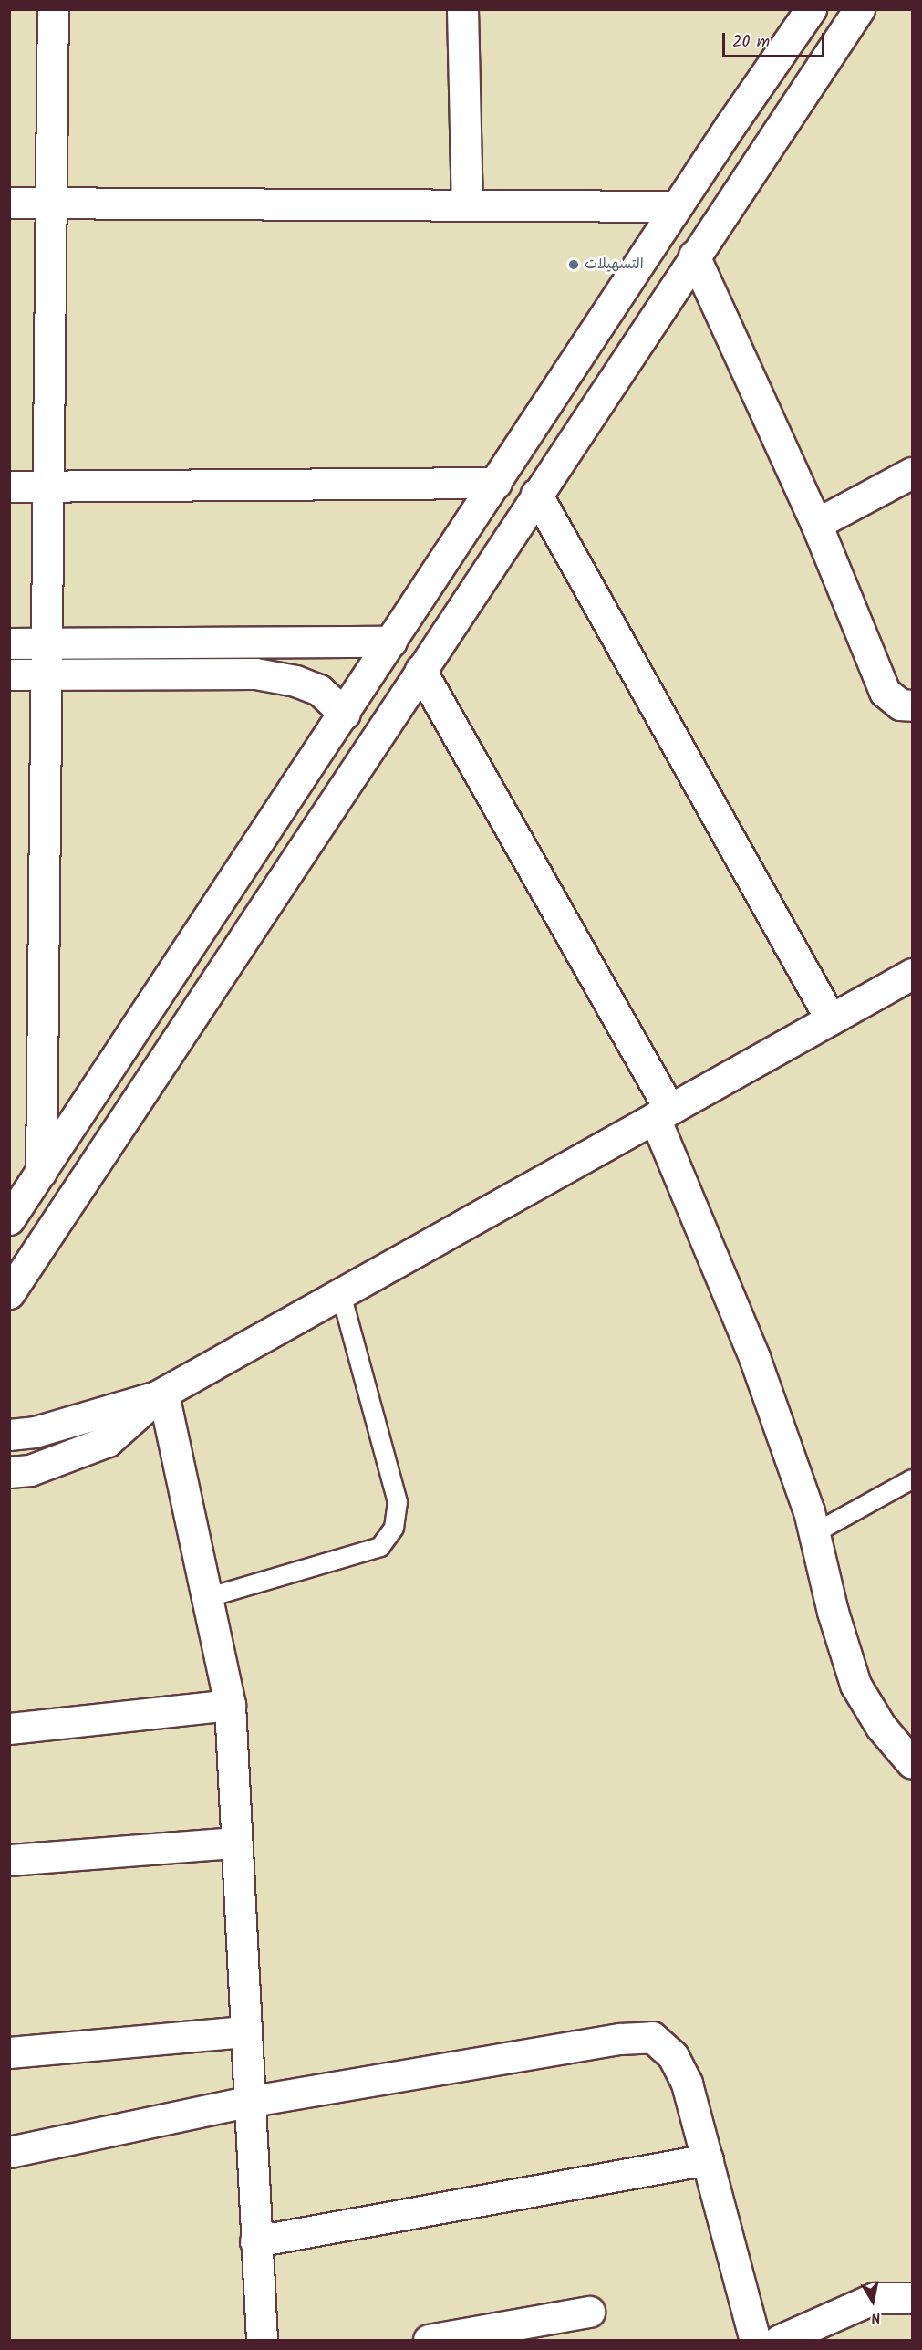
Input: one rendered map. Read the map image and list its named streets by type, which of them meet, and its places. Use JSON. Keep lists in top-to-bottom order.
{
  "places": ["التسهيلات"],
  "scale_bar": "20 m",
  "north": "bottom"
}
